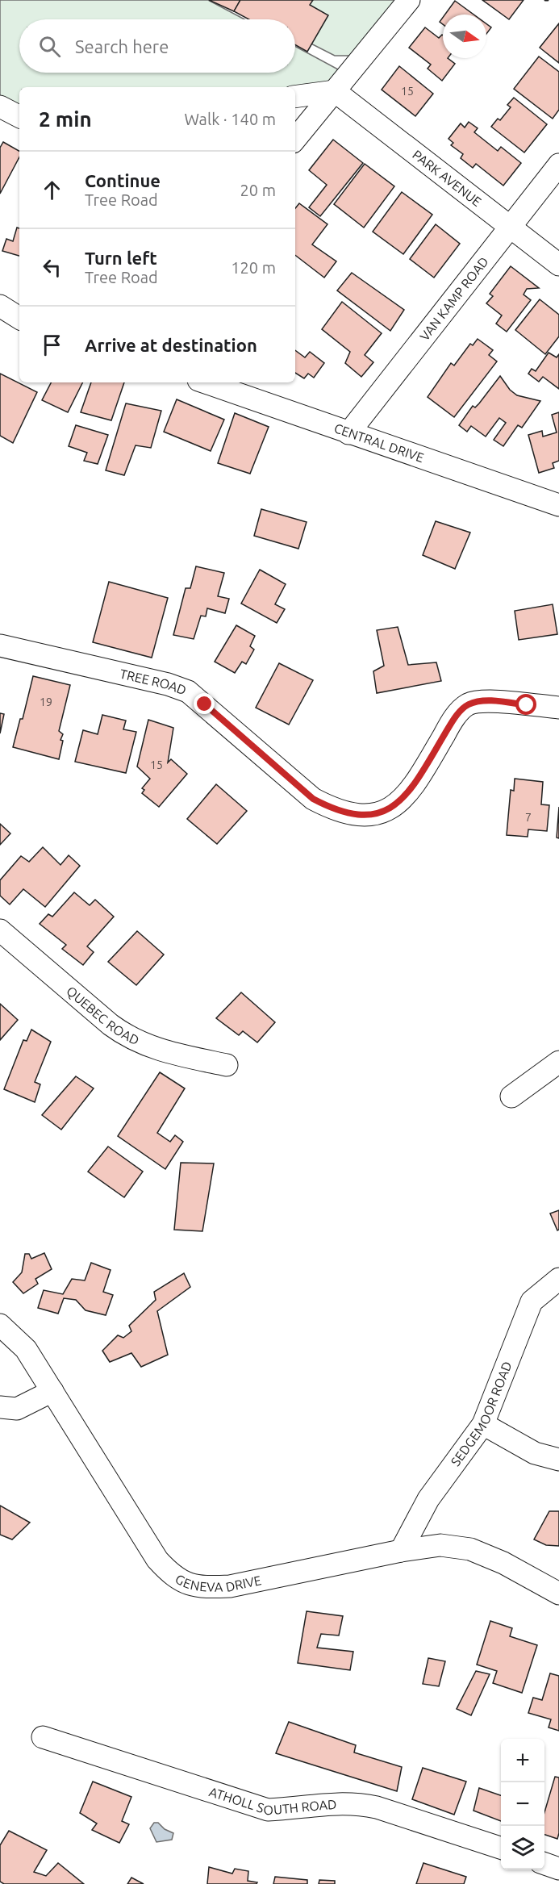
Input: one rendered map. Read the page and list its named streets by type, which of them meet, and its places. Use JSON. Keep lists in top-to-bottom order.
{
  "streets": {
    "street": [
      "PARK AVENUE",
      "VAN KAMP ROAD",
      "CENTRAL DRIVE",
      "TREE ROAD",
      "QUEBEC ROAD",
      "SEDGEMOOR ROAD",
      "GENEVA DRIVE",
      "ATHOLL SOUTH ROAD"
    ]
  },
  "crossings": [
    ["PARK AVENUE", "VAN KAMP ROAD"],
    ["VAN KAMP ROAD", "CENTRAL DRIVE"],
    ["SEDGEMOOR ROAD", "GENEVA DRIVE"]
  ],
  "house_numbers": [
    "15",
    "19",
    "15",
    "7"
  ],
  "north": "right",
  "page": {
    "search": "Search here",
    "heading": ["2 min", "Walk · 140 m"],
    "list": [
      ["Continue", "Tree Road", "20 m"],
      ["Turn left", "Tree Road", "120 m"],
      "Arrive at destination"
    ],
    "map_buttons": ["+", "−"]
  }
}
